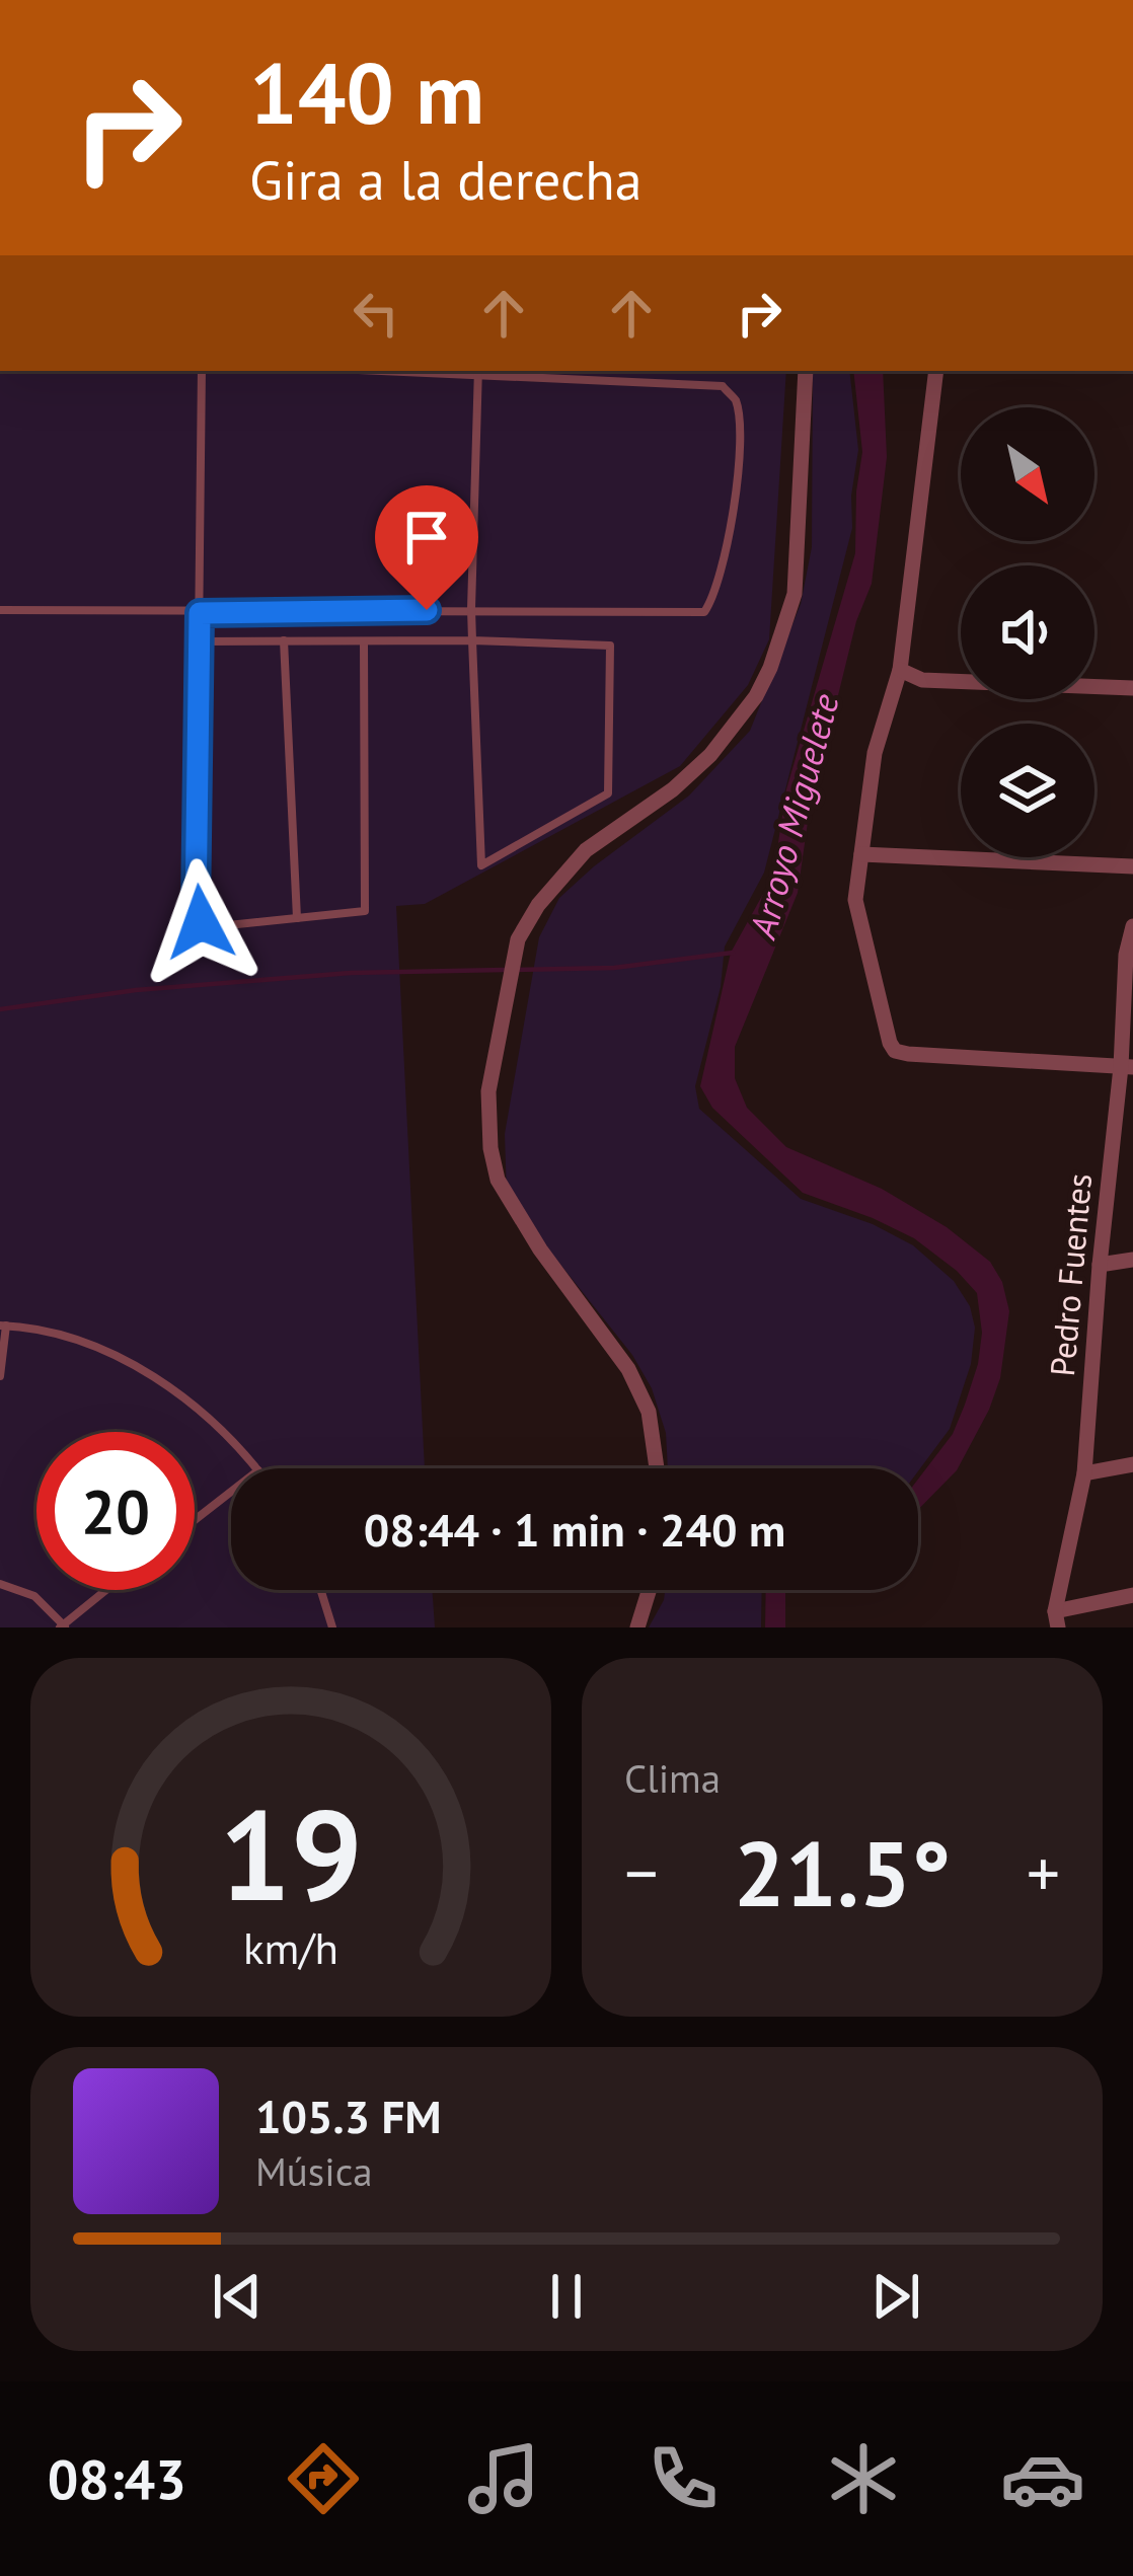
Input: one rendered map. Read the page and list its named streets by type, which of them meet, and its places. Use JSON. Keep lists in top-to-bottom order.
{
  "streets": {
    "street": ["Pedro Fuentes"]
  },
  "water": ["Arroyo Miguelete"],
  "north": "bottom right",
  "page": {
    "turn": ["140 m", "Gira a la derecha"],
    "limit": "20",
    "trip": "08:44 · 1 min · 240 m",
    "tile": "Clima",
    "heat": ["−", "21.5°", "+"],
    "song": ["105.3 FM", "Música"],
    "tabs": "08:43",
    "gauge": ["19", "km/h"]
  }
}
